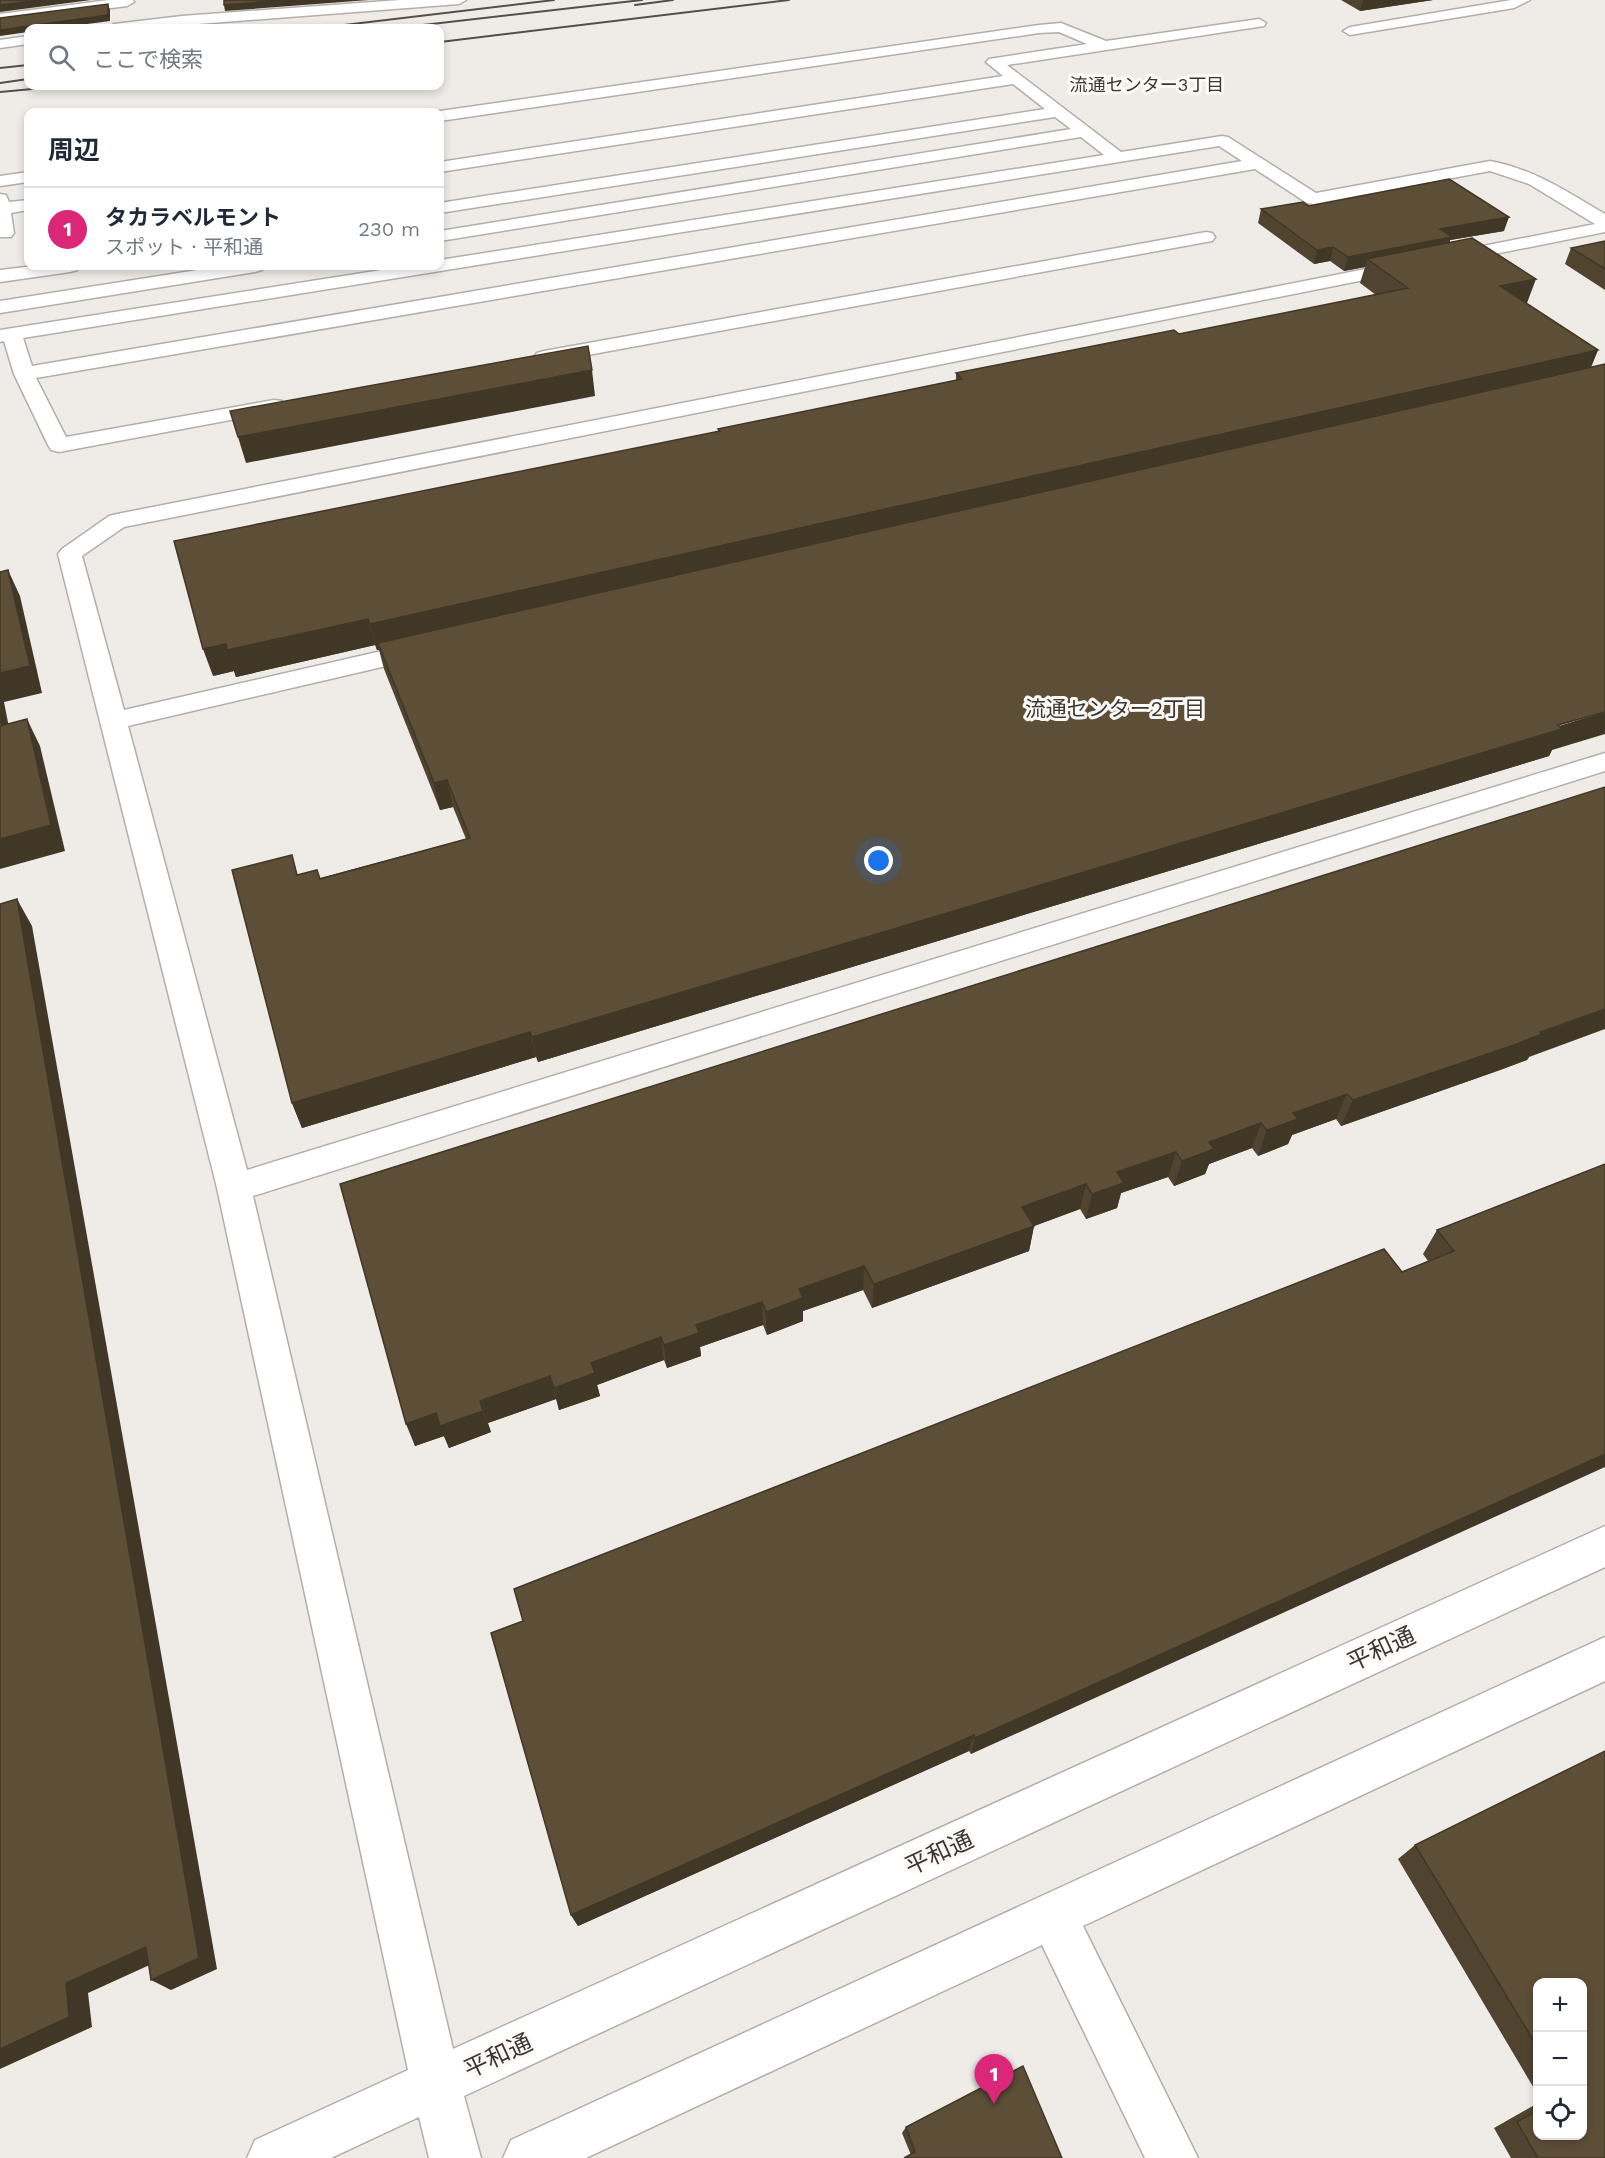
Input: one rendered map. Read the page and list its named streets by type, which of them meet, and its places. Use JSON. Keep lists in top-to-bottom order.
{
  "streets": {
    "street": ["平和通"]
  },
  "districts": ["流通センター3丁目", "流通センター2丁目"],
  "page": {
    "search": "ここで検索",
    "heading": "周辺",
    "list": [
      {
        "mark": "1",
        "name": "タカラベルモント",
        "note": "スポット · 平和通",
        "value": "230 m"
      }
    ],
    "map_buttons": ["+", "−"],
    "pins": "1"
  }
}
